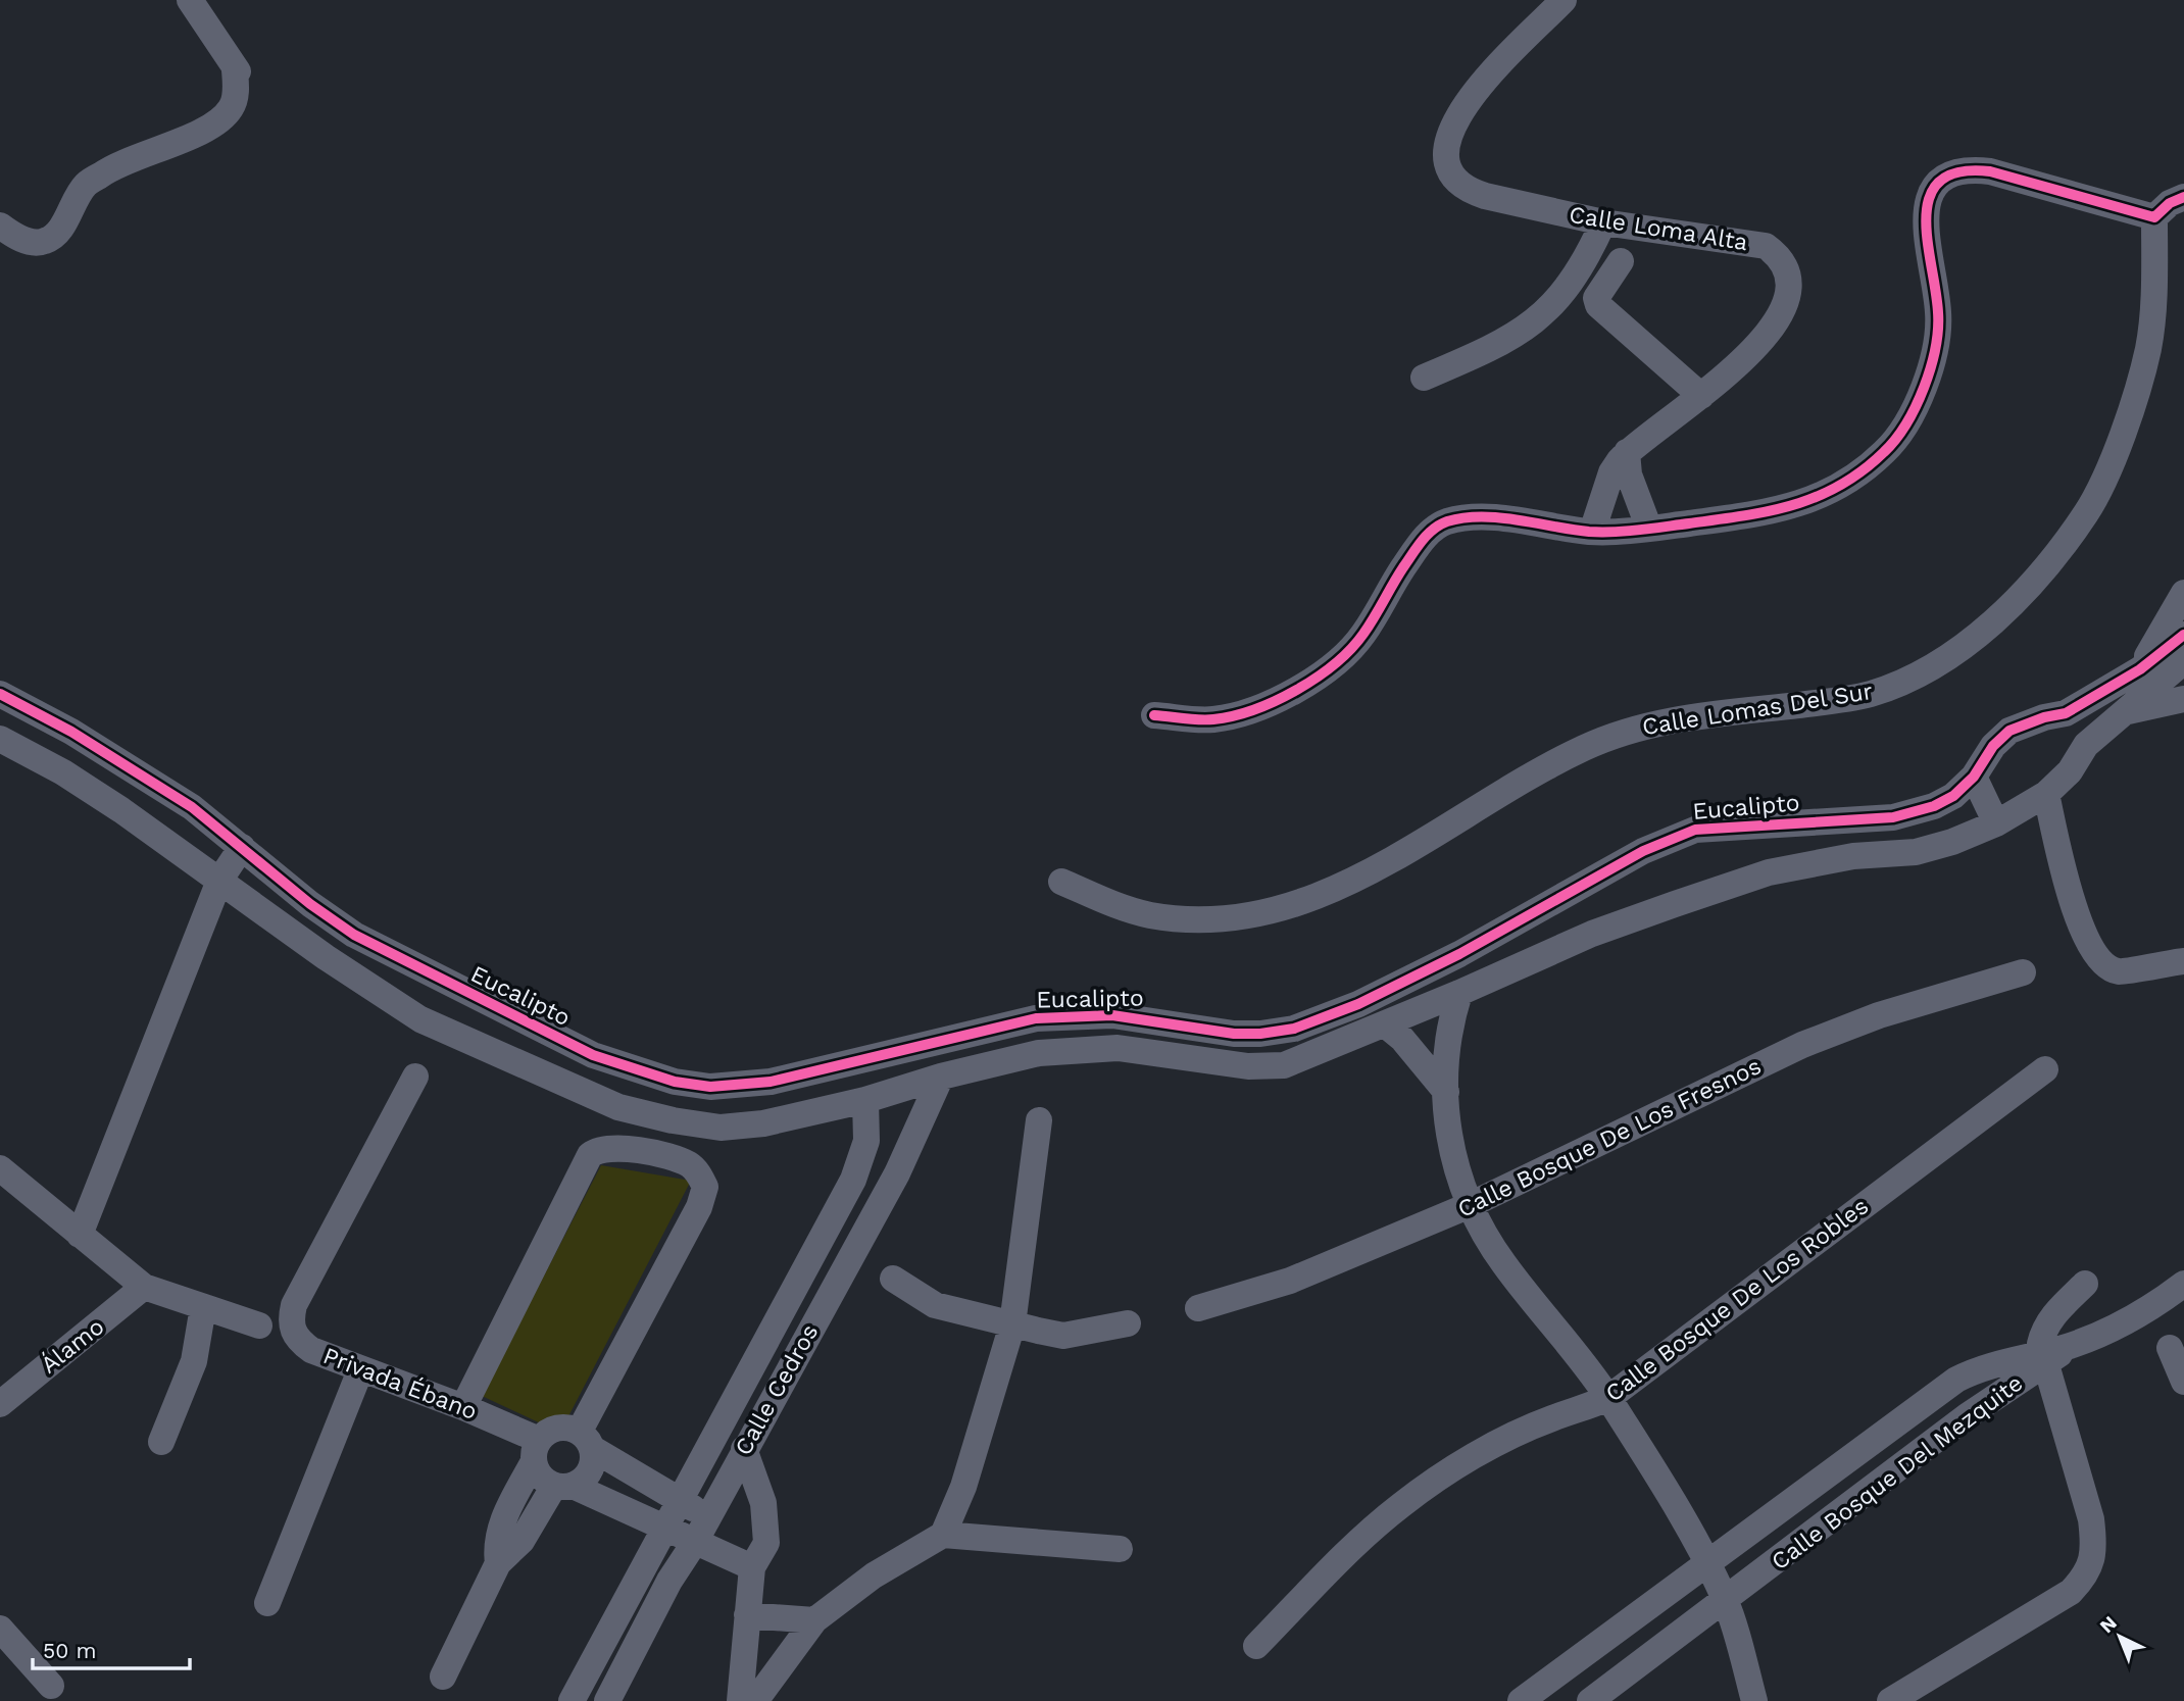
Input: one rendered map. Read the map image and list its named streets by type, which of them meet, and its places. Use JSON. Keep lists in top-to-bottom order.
{
  "streets": {
    "street": [
      "Calle Loma Alta",
      "Calle Lomas Del Sur",
      "Eucalipto",
      "Calle Bosque De Los Fresnos",
      "Calle Bosque De Los Robles",
      "Álamo",
      "Privada Ébano",
      "Calle Cedros",
      "Calle Bosque Del Mezquite"
    ]
  },
  "scale_bar": "50 m",
  "north": "top left"
}
